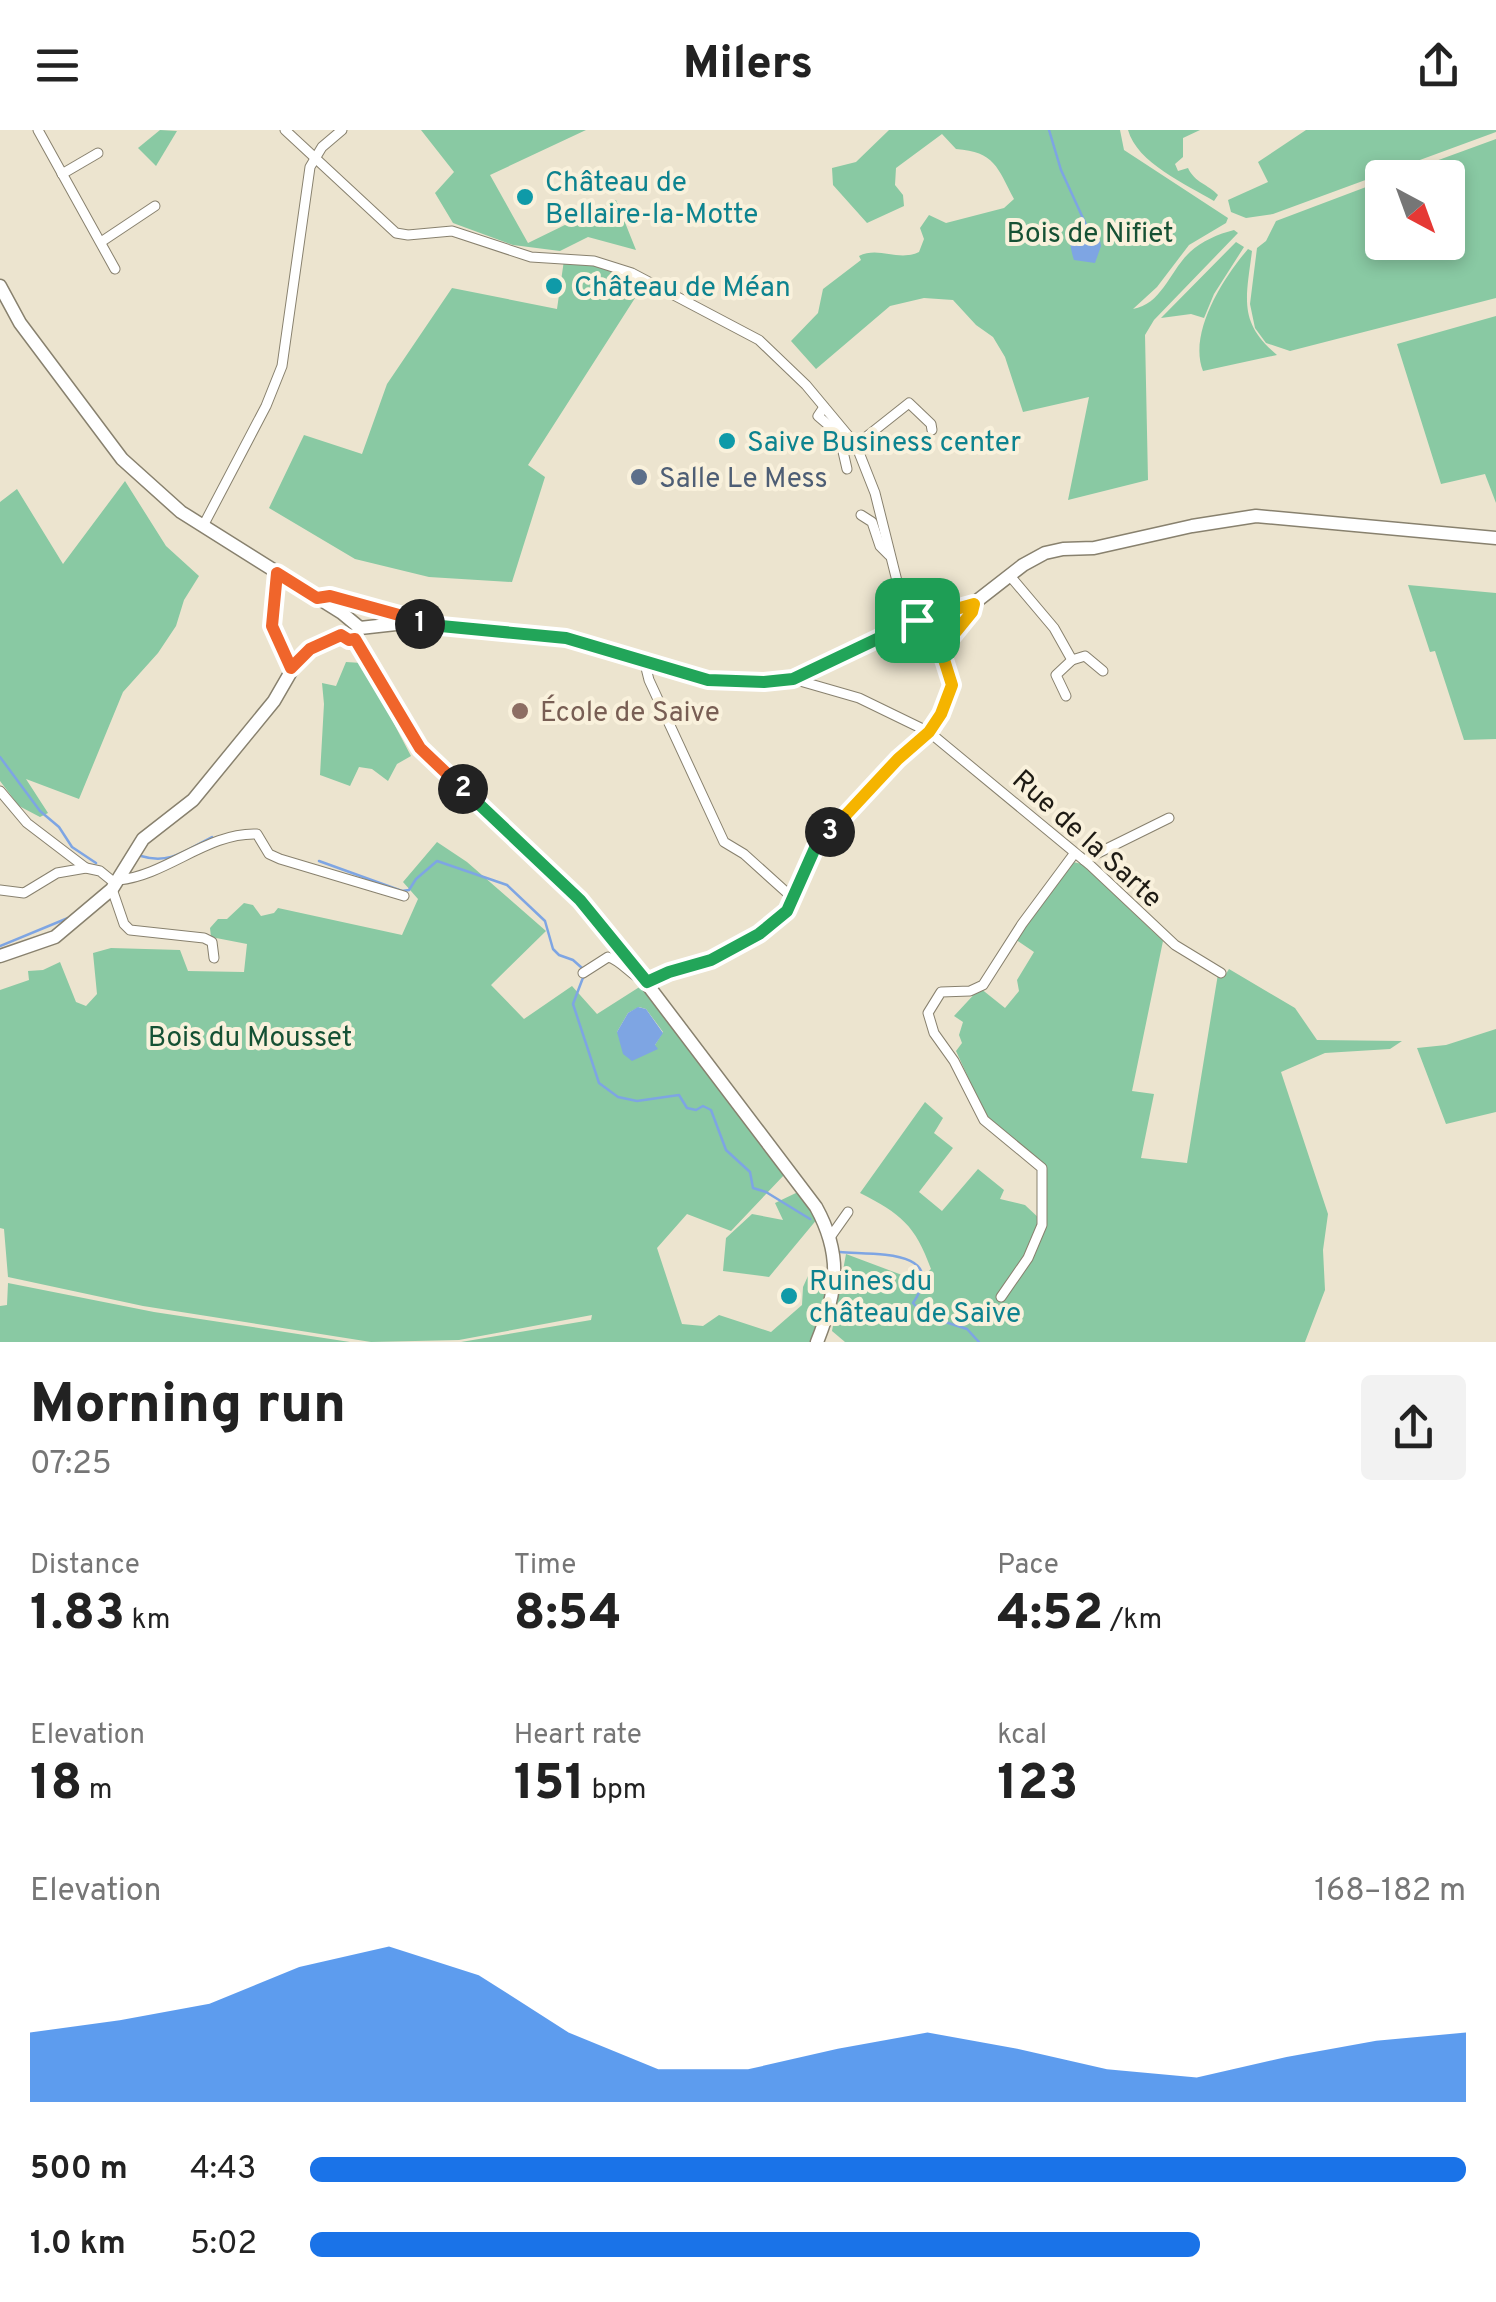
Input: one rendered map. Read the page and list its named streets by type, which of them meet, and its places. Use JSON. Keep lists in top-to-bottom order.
{
  "streets": {
    "street": ["Rue de la Sarte"]
  },
  "parks": ["Bois de Nifiet", "Bois du Mousset"],
  "places": [
    "Château de Bellaire-la-Motte",
    "Château de Méan",
    "Saive Business center",
    "Salle Le Mess",
    "École de Saive",
    "Ruines du château de Saive"
  ],
  "north": "bottom right",
  "page": {
    "header": "Milers",
    "pins": ["1", "2", "3"],
    "heading": ["Morning run", "07:25"],
    "stats": [
      ["Distance", "1.83 km"],
      ["Time", "8:54"],
      ["Pace", "4:52 /km"],
      ["Elevation", "18 m"],
      ["Heart rate", "151 bpm"],
      ["kcal", "123"]
    ],
    "chart": ["Elevation", "168–182 m"],
    "list": [
      {
        "name": "500 m",
        "note": "4:43"
      },
      {
        "name": "1.0 km",
        "note": "5:02"
      }
    ]
  }
}
